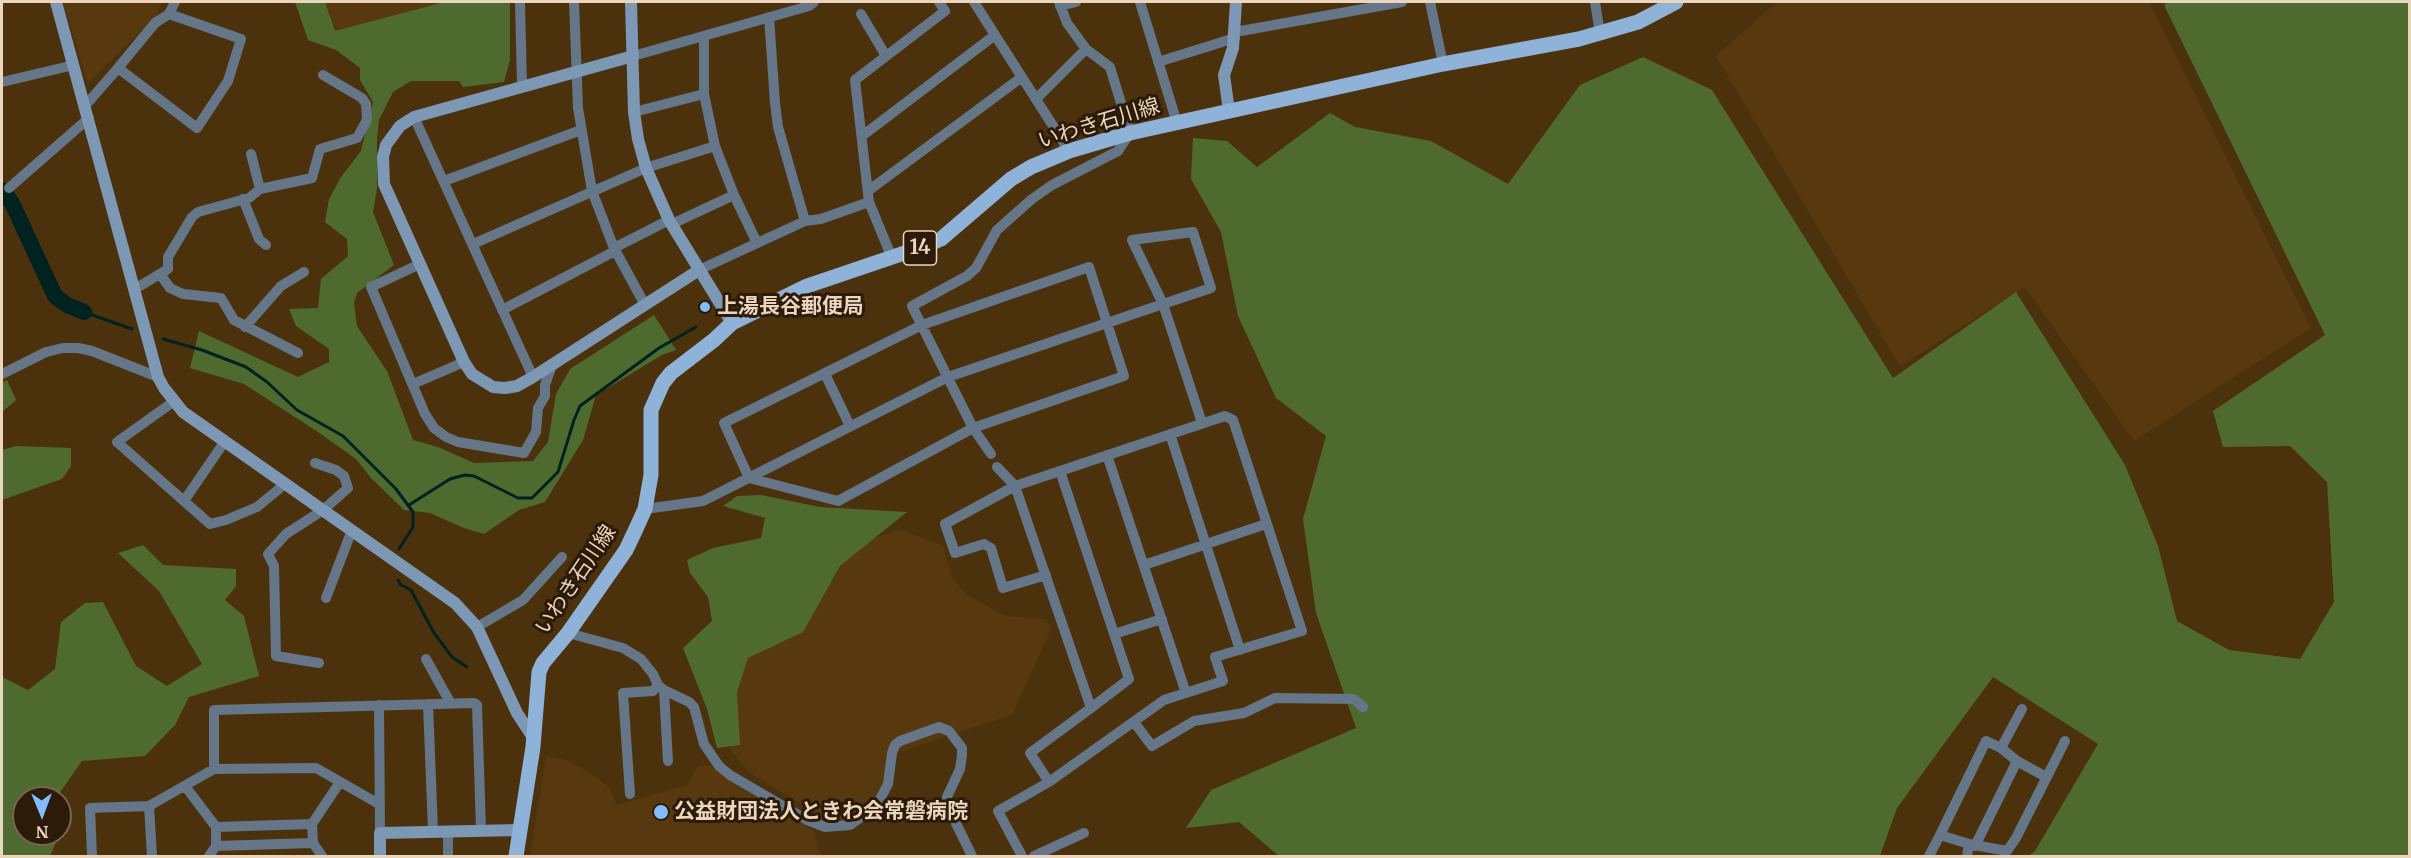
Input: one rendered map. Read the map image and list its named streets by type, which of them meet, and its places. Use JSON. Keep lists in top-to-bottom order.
{
  "streets": {
    "main road": ["いわき石川線", "14"]
  },
  "places": ["上湯長谷郵便局", "公益財団法人ときわ会常磐病院"],
  "north": "bottom"
}
